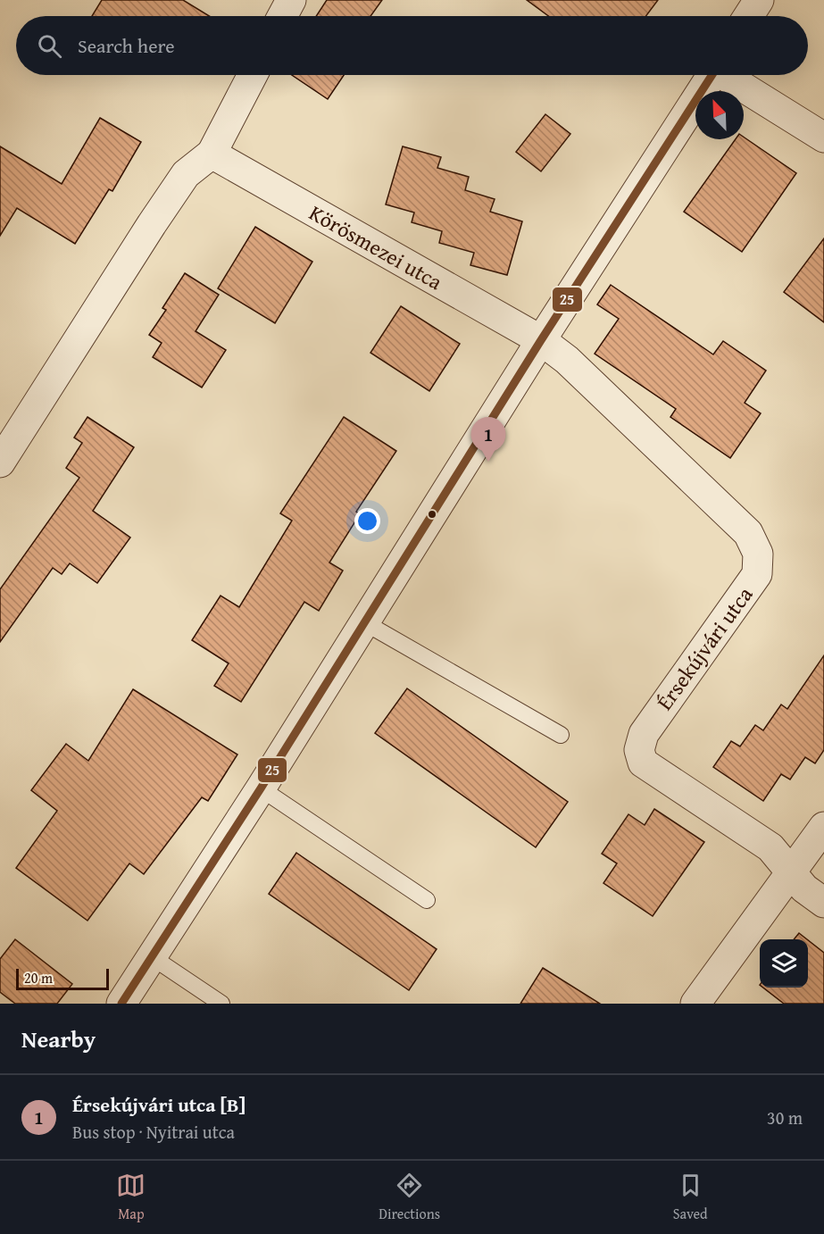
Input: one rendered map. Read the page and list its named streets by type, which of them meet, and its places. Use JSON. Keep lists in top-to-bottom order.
{
  "streets": {
    "street": ["Körösmezei utca", "Érsekújvári utca"]
  },
  "crossings": [
    ["Körösmezei utca", "Érsekújvári utca"]
  ],
  "lines": ["transit line 25"],
  "scale_bar": "20 m",
  "north": "top left",
  "page": {
    "search": "Search here",
    "pins": "1",
    "scale": "20 m",
    "heading": "Nearby",
    "list": [
      {
        "mark": "1",
        "name": "Érsekújvári utca [B]",
        "note": "Bus stop · Nyitrai utca",
        "value": "30 m"
      }
    ],
    "nav": ["Map", "Directions", "Saved"]
  }
}
